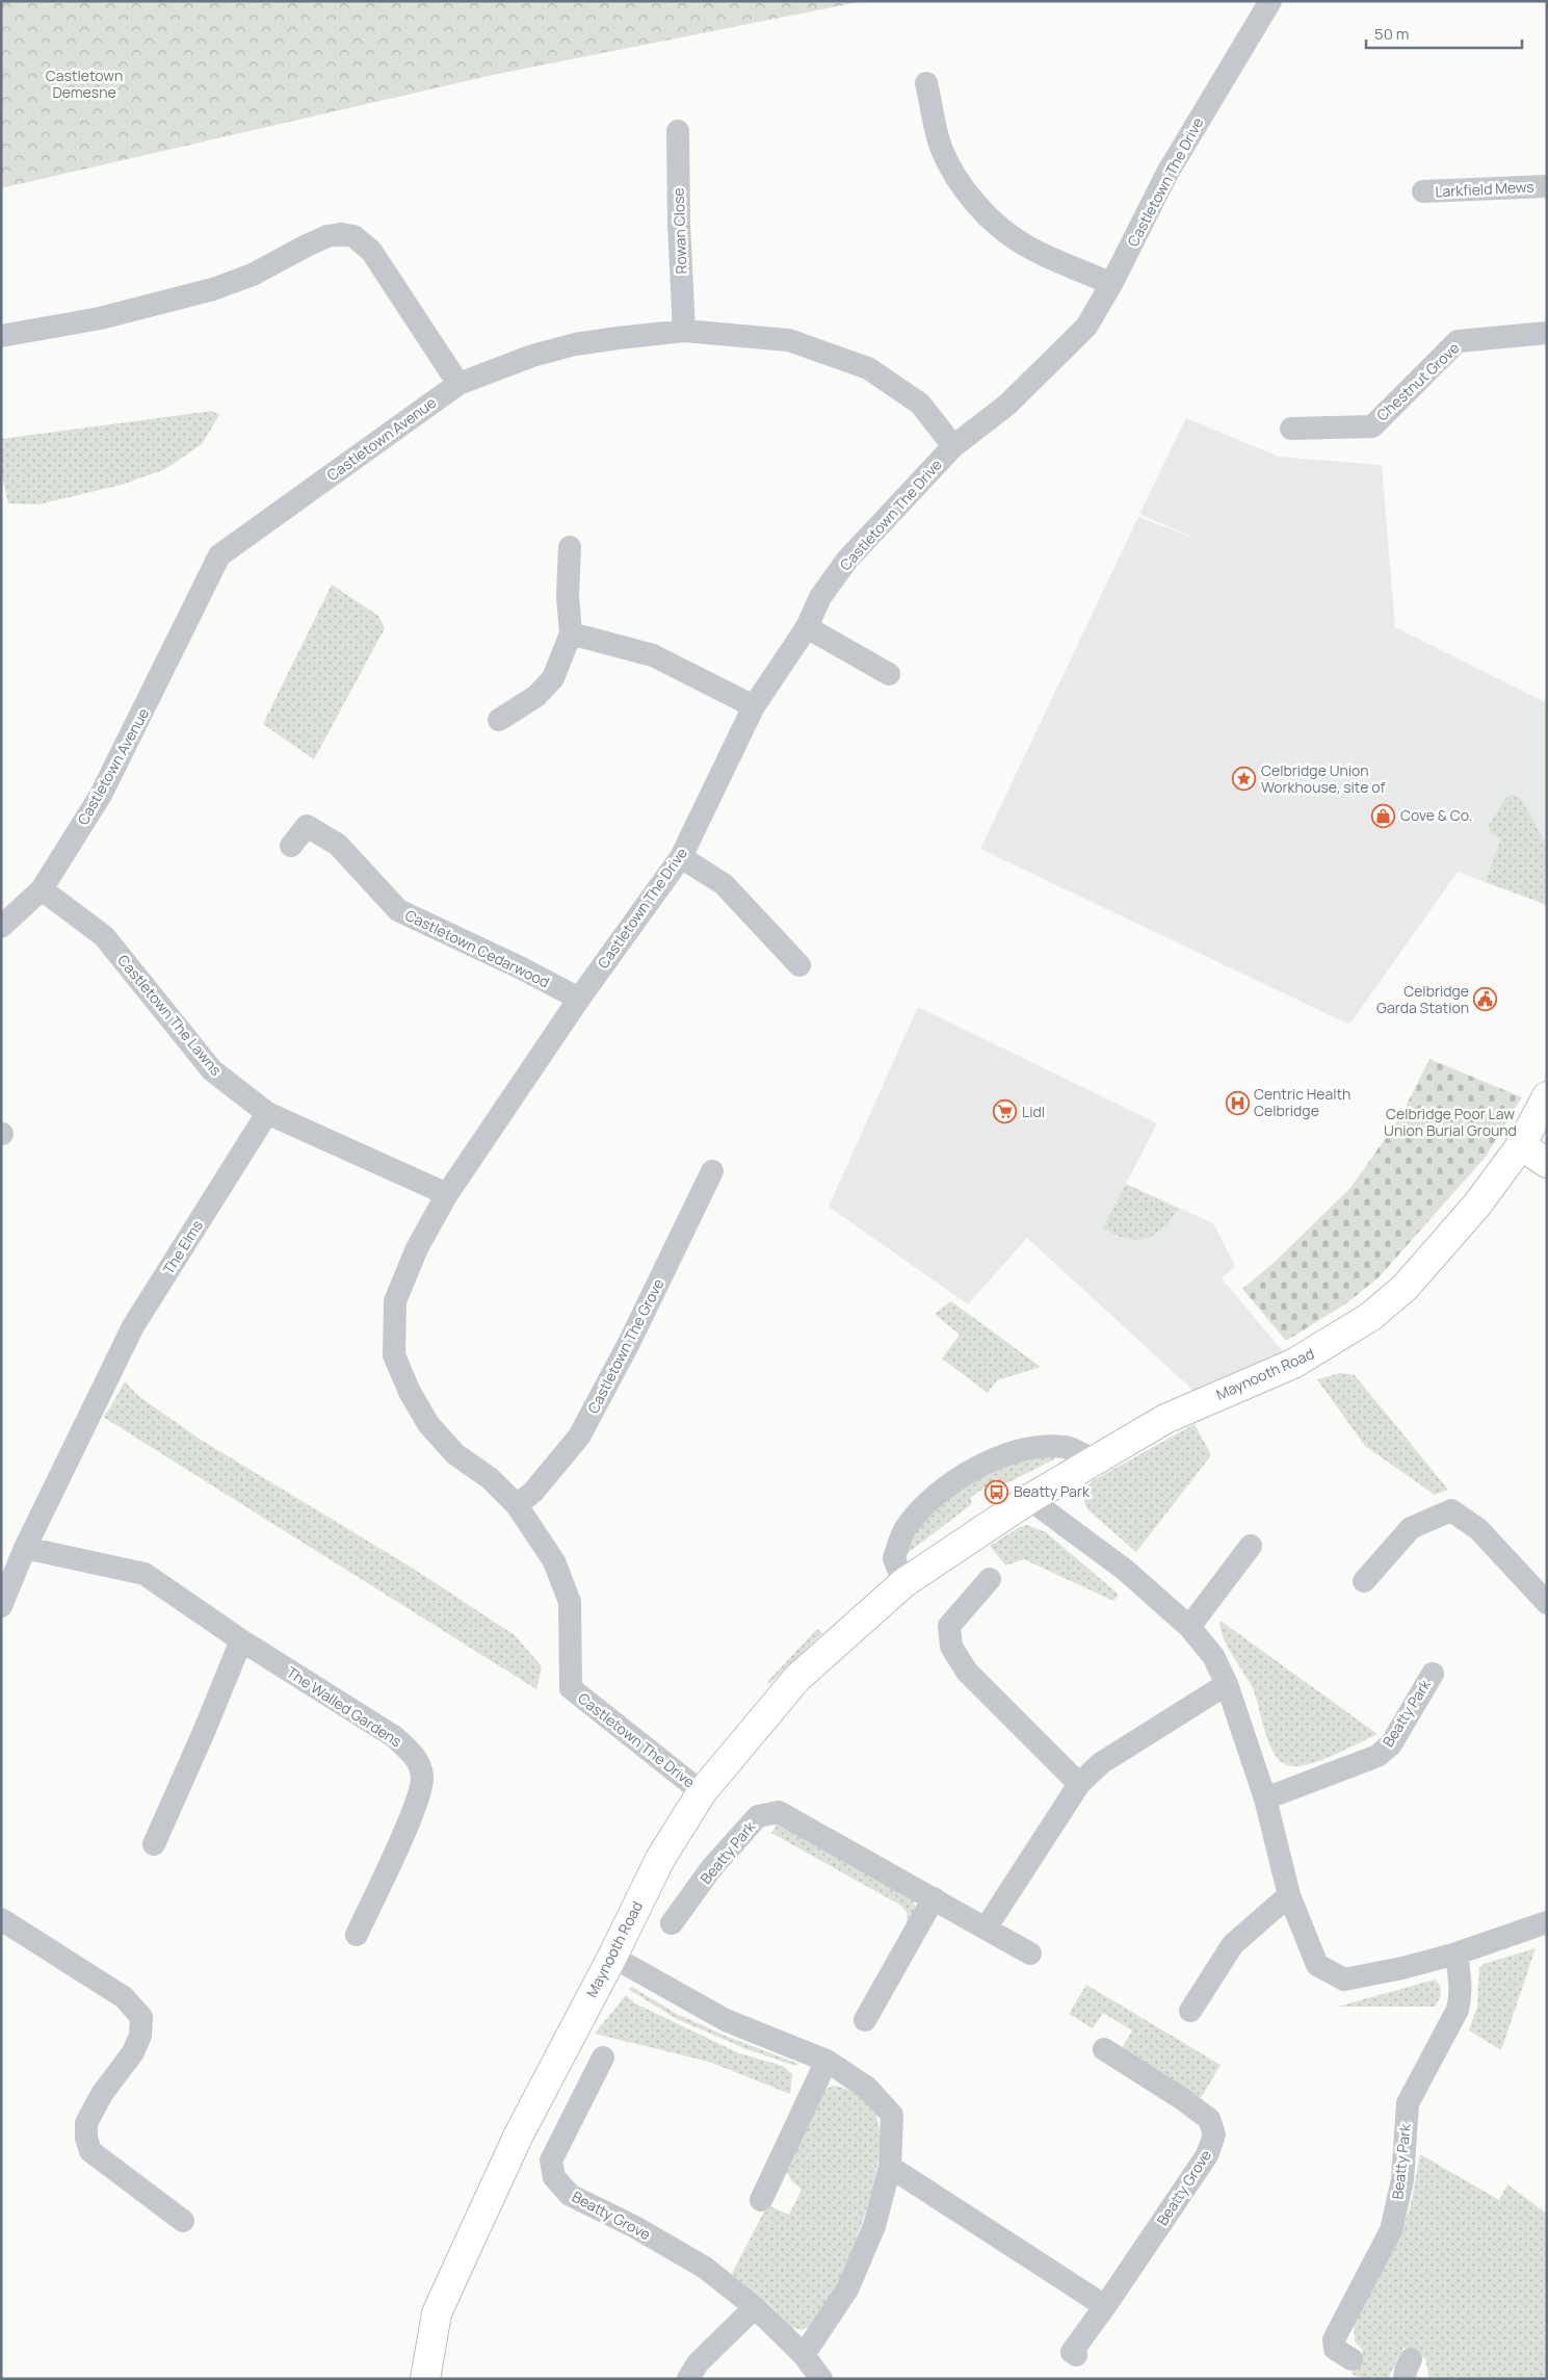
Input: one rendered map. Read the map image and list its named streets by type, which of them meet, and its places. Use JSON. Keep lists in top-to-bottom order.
{
  "streets": {
    "main road": ["Maynooth Road"],
    "street": [
      "Castletown The Drive",
      "Larkfield Mews",
      "Rowan Close",
      "Chestnut Grove",
      "Castletown Avenue",
      "Castletown Cedarwood",
      "Castletown The Lawns",
      "The Elms",
      "Castletown The Grove",
      "The Walled Gardens",
      "Beatty Park",
      "Beatty Grove"
    ]
  },
  "crossings": [
    ["Castletown The Drive", "Castletown Avenue"],
    ["Castletown The Drive", "Castletown Cedarwood"],
    ["Castletown The Drive", "Castletown The Lawns"],
    ["Castletown The Drive", "Castletown The Grove"],
    ["Castletown The Drive", "Maynooth Road"],
    ["Rowan Close", "Castletown Avenue"],
    ["Castletown Avenue", "Castletown The Lawns"],
    ["Castletown The Lawns", "The Elms"],
    ["The Elms", "The Walled Gardens"]
  ],
  "parks": ["Castletown Demesne", "Celbridge Poor Law Union Burial Ground"],
  "places": {
    "place": ["Celbridge Union Workhouse, site of"],
    "shop": ["Cove & Co."],
    "public building": ["Celbridge Garda Station"],
    "hospital": ["Centric Health Celbridge"],
    "supermarket": ["Lidl"],
    "bus stop": ["Beatty Park"]
  },
  "scale_bar": "50 m"
}
